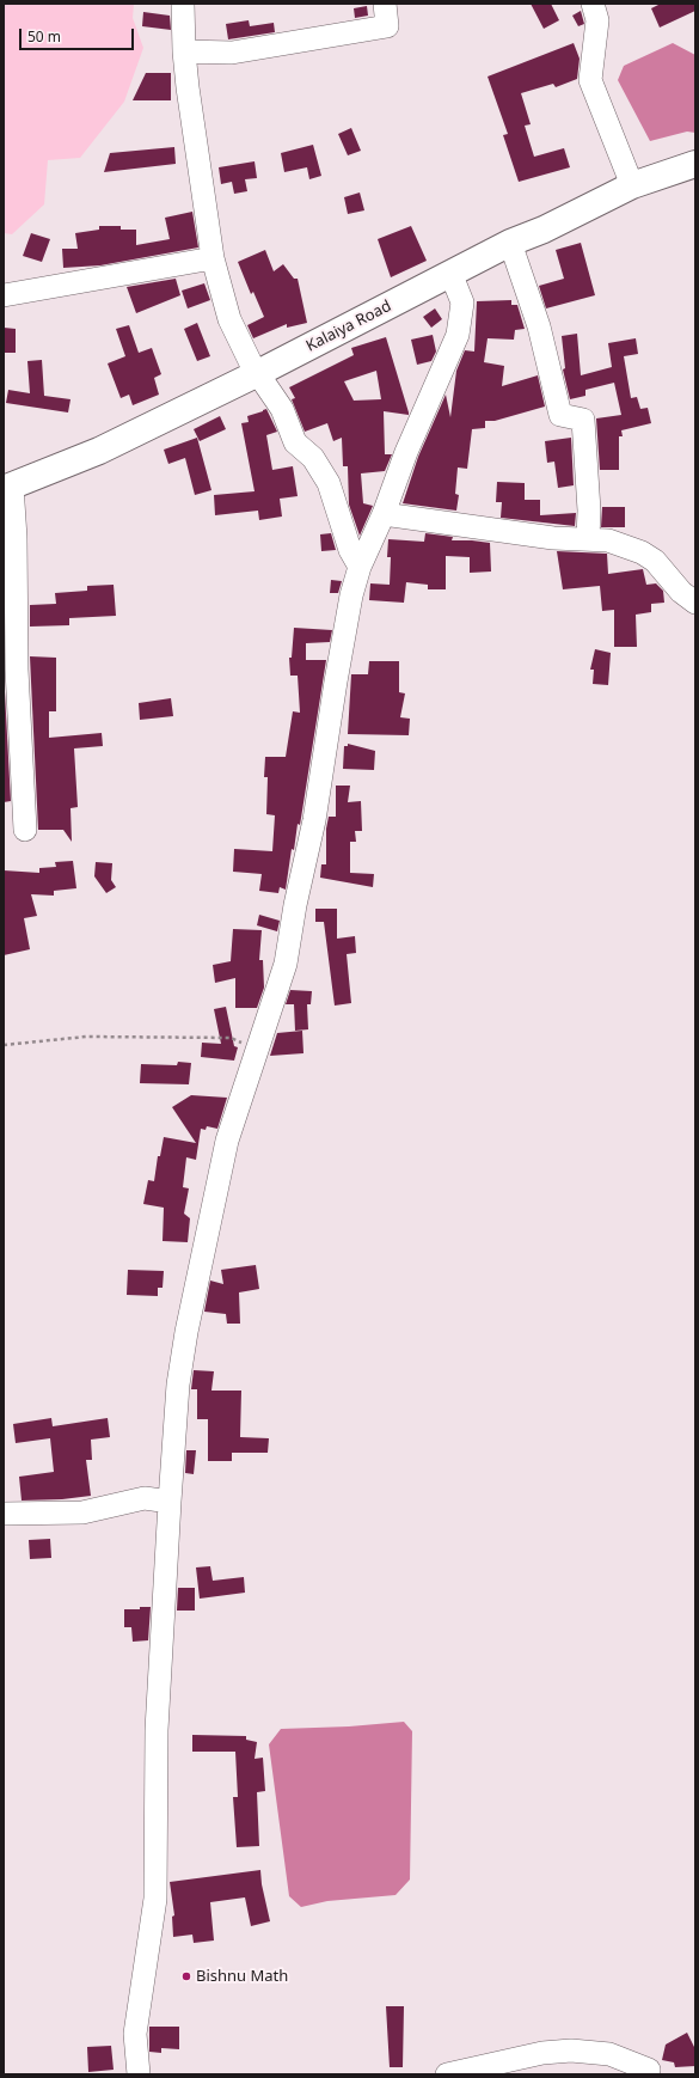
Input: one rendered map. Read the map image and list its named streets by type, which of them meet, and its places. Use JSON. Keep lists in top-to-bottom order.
{
  "streets": {
    "main road": ["Kalaiya Road"]
  },
  "places": ["Bishnu Math"],
  "scale_bar": "50 m"
}
